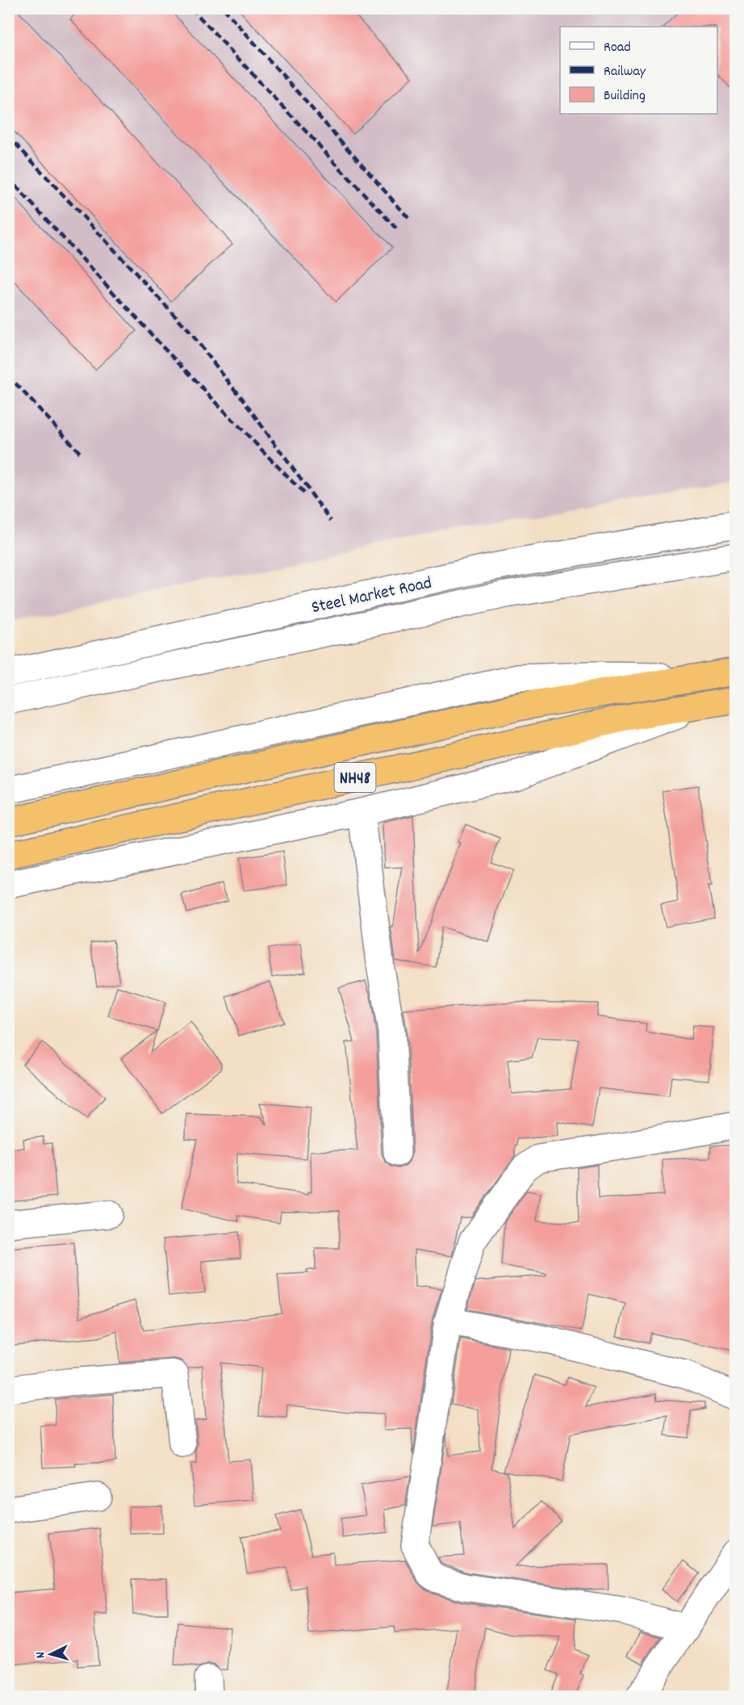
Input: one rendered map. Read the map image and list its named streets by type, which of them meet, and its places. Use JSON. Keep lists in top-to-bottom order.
{
  "streets": {
    "highway": ["NH48"],
    "street": ["Steel Market Road"]
  },
  "legend": ["Road", "Railway", "Building"],
  "north": "left"
}
